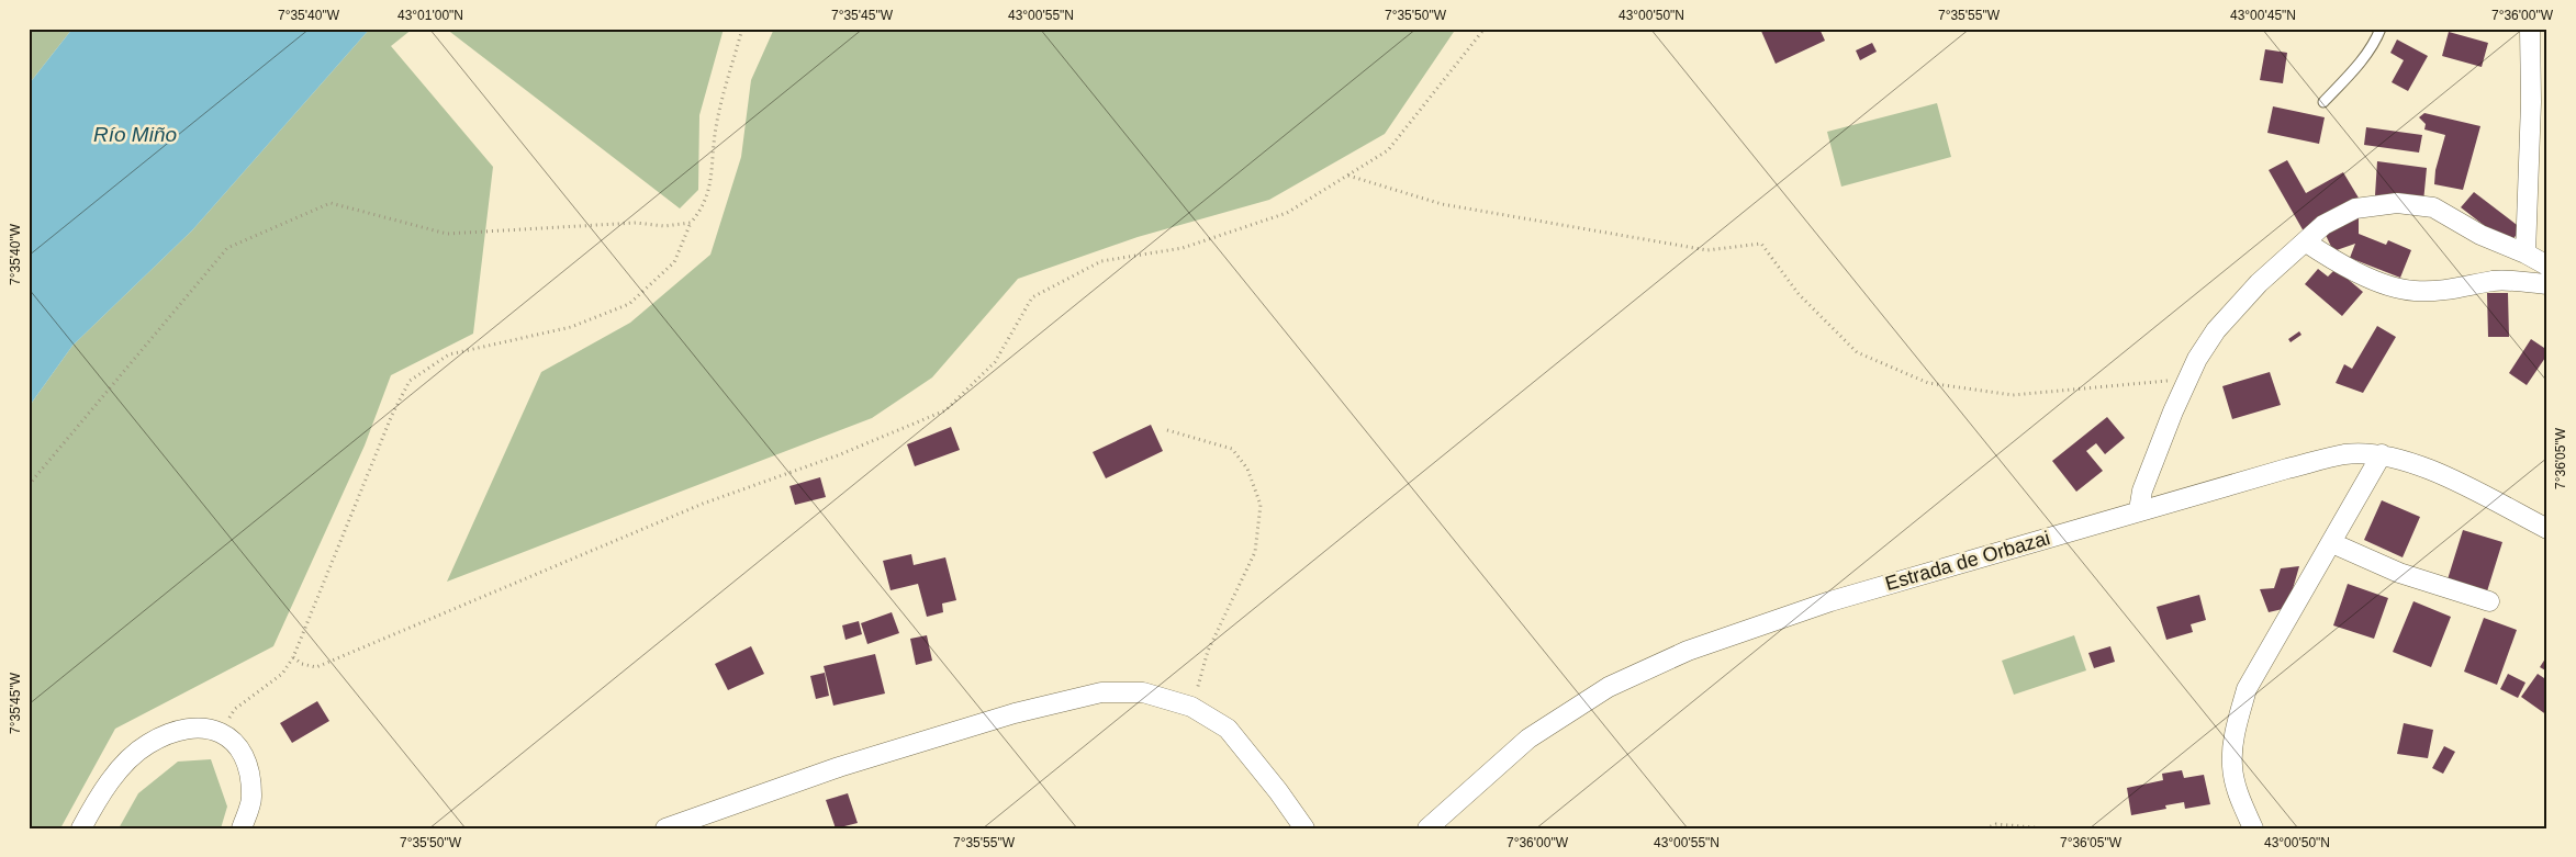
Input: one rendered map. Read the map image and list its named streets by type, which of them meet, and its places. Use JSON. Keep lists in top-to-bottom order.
{
  "streets": {
    "street": ["Estrada de Orbazai"]
  },
  "water": ["Río Miño"],
  "coordinates": [
    "7°35'40\"W",
    "43°01'00\"N",
    "7°35'45\"W",
    "43°00'55\"N",
    "7°35'50\"W",
    "43°00'50\"N",
    "7°35'55\"W",
    "43°00'45\"N",
    "7°36'00\"W",
    "7°36'05\"W"
  ]
}
